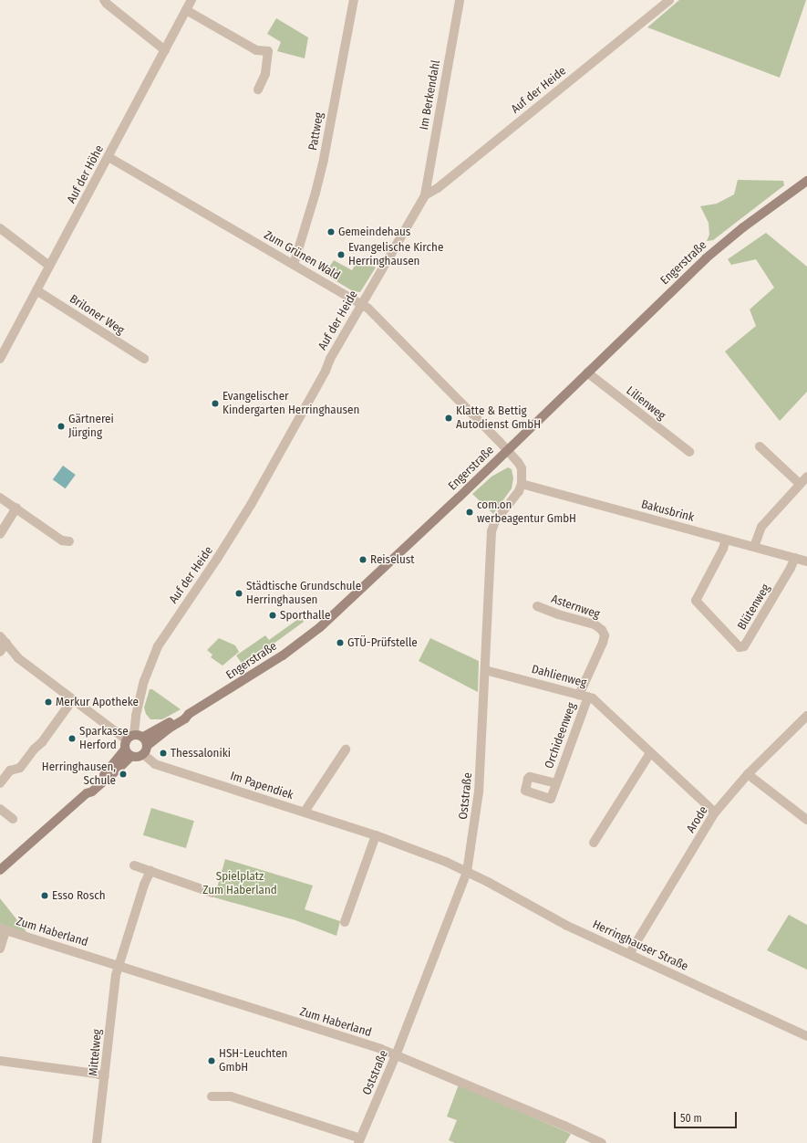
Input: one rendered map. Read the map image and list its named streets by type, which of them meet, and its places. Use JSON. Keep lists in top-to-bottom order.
{
  "streets": {
    "main road": ["Engerstraße"],
    "street": [
      "Auf der Heide",
      "Im Berkendahl",
      "Pattweg",
      "Auf der Höhe",
      "Zum Grünen Wald",
      "Briloner Weg",
      "Lilienweg",
      "Bakusbrink",
      "Asternweg",
      "Blütenweg",
      "Dahlienweg",
      "Orchideenweg",
      "Im Papendiek",
      "Oststraße",
      "Arode",
      "Zum Haberland",
      "Herringhauser Straße",
      "Mittelweg"
    ]
  },
  "crossings": [
    ["Auf der Heide", "Im Berkendahl"],
    ["Auf der Heide", "Zum Grünen Wald"],
    ["Auf der Heide", "Engerstraße"],
    ["Pattweg", "Zum Grünen Wald"],
    ["Auf der Höhe", "Zum Grünen Wald"],
    ["Auf der Höhe", "Briloner Weg"],
    ["Zum Grünen Wald", "Engerstraße"],
    ["Engerstraße", "Lilienweg"],
    ["Engerstraße", "Im Papendiek"],
    ["Bakusbrink", "Blütenweg"],
    ["Bakusbrink", "Oststraße"],
    ["Asternweg", "Dahlienweg"],
    ["Asternweg", "Orchideenweg"],
    ["Dahlienweg", "Orchideenweg"],
    ["Dahlienweg", "Oststraße"],
    ["Dahlienweg", "Arode"],
    ["Im Papendiek", "Oststraße"],
    ["Im Papendiek", "Herringhauser Straße"],
    ["Oststraße", "Zum Haberland"],
    ["Oststraße", "Herringhauser Straße"],
    ["Arode", "Herringhauser Straße"],
    ["Zum Haberland", "Mittelweg"]
  ],
  "parks": ["Spielplatz Zum Haberland"],
  "places": [
    "Gemeindehaus",
    "Evangelische Kirche Herringhausen",
    "Evangelischer Kindergarten Herringhausen",
    "Klatte & Bettig Autodienst GmbH",
    "Gärtnerei Jürging",
    "com.on werbeagentur GmbH",
    "Reiselust",
    "Städtische Grundschule Herringhausen",
    "Sporthalle",
    "GTÜ-Prüfstelle",
    "Merkur Apotheke",
    "Sparkasse Herford",
    "Thessaloniki",
    "Herringhausen, Schule",
    "Esso Rosch",
    "HSH-Leuchten GmbH"
  ],
  "scale_bar": "50 m"
}
